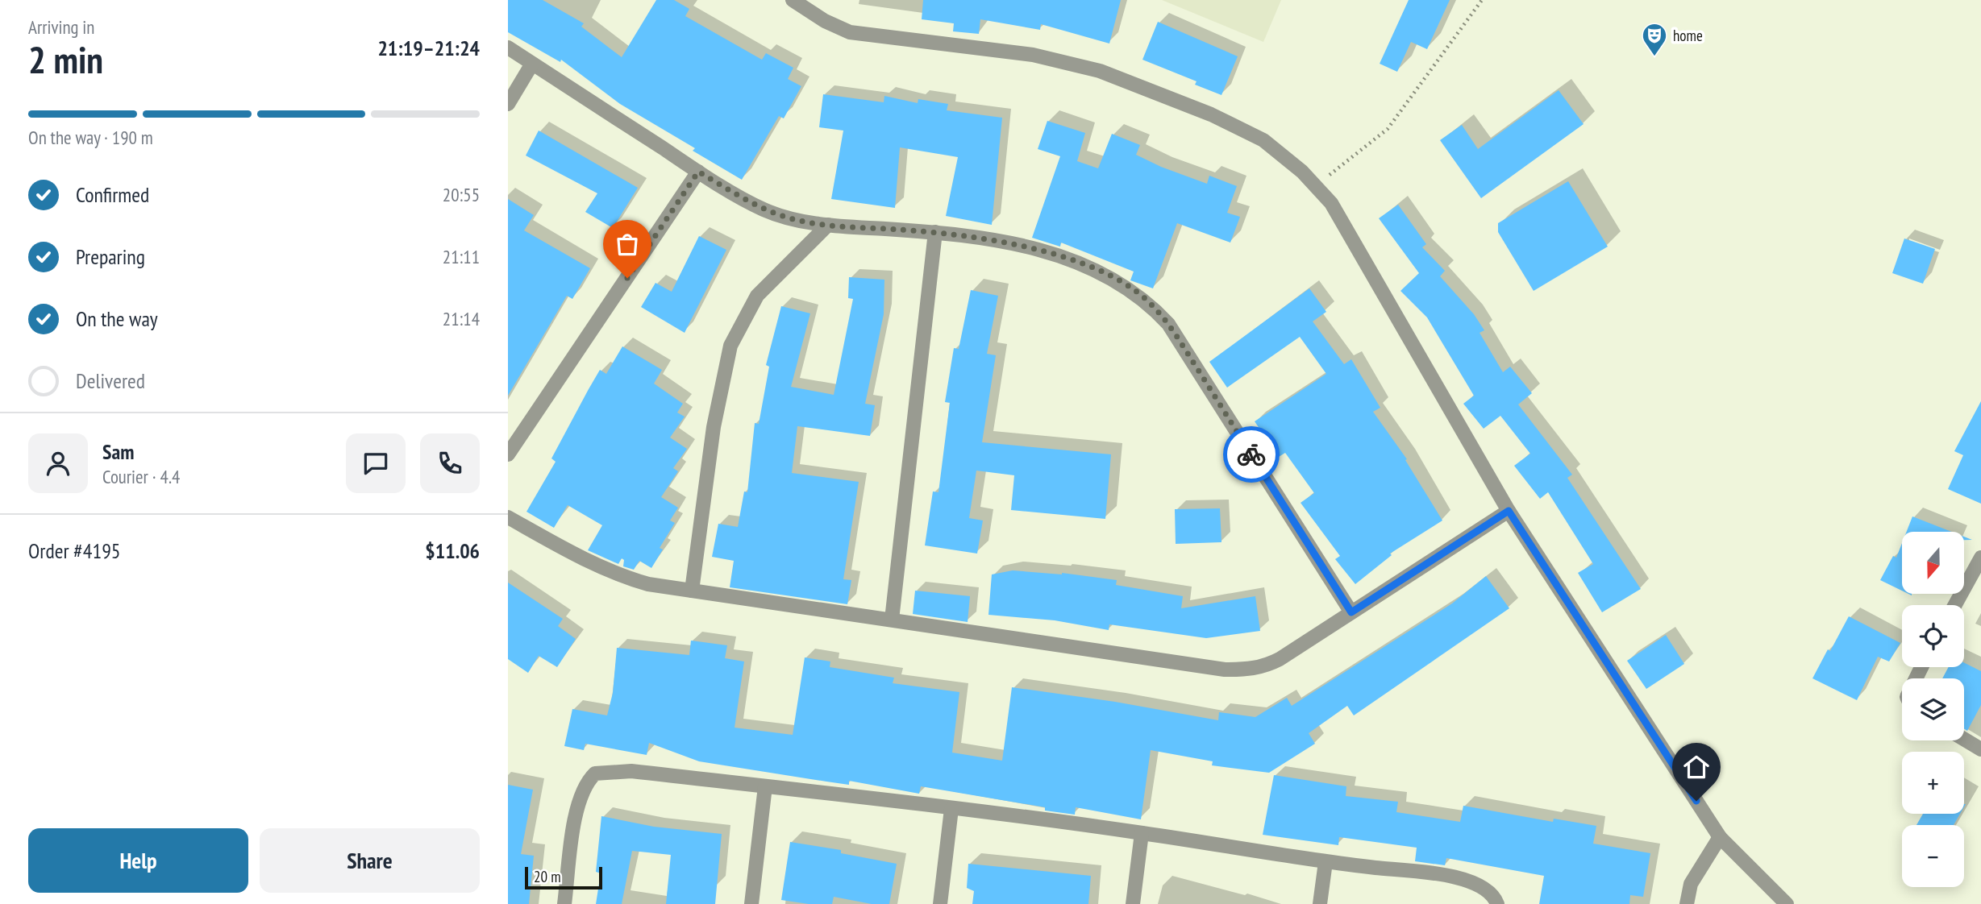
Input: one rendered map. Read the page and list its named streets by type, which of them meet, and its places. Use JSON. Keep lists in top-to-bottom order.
{
  "places": {
    "theatre": ["home"]
  },
  "scale_bar": "20 m",
  "north": "bottom",
  "page": {
    "heading": ["2 min", "Arriving in", "21:19–21:24"],
    "panel": [
      "Sam",
      "Courier · 4.4",
      "Order #4195",
      "$11.06"
    ],
    "bar": "On the way · 190 m",
    "list": [
      ["Confirmed", "20:55"],
      ["Preparing", "21:11"],
      ["On the way", "21:14"],
      "Delivered"
    ],
    "map_buttons": ["+", "−"],
    "buttons": ["Help", "Share"],
    "scale": "20 m"
  }
}
